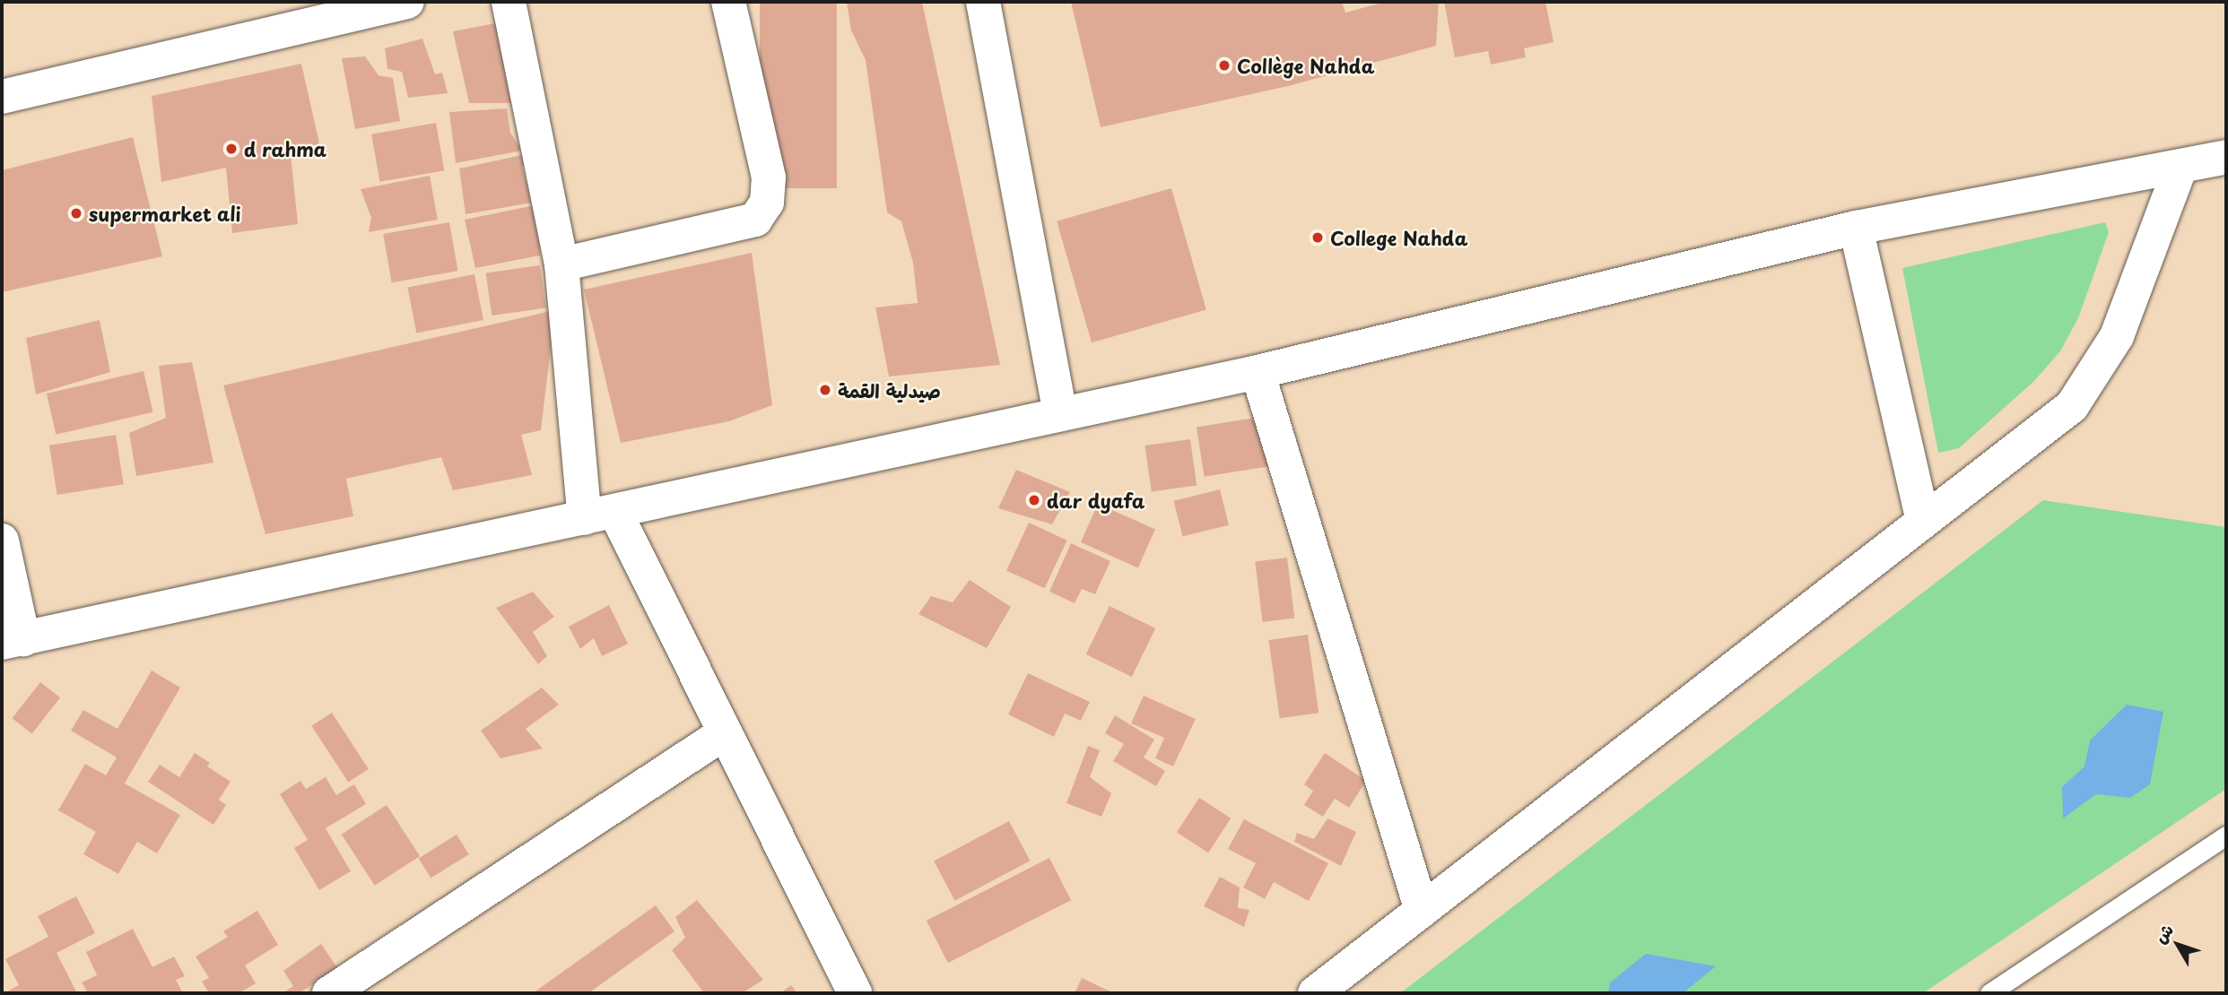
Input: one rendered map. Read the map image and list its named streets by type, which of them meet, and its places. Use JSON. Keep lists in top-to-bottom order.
{
  "places": [
    "Collège Nahda",
    "d rahma",
    "supermarket ali",
    "College Nahda",
    "صيدلية القمة",
    "dar dyafa"
  ],
  "north": "top left"
}
